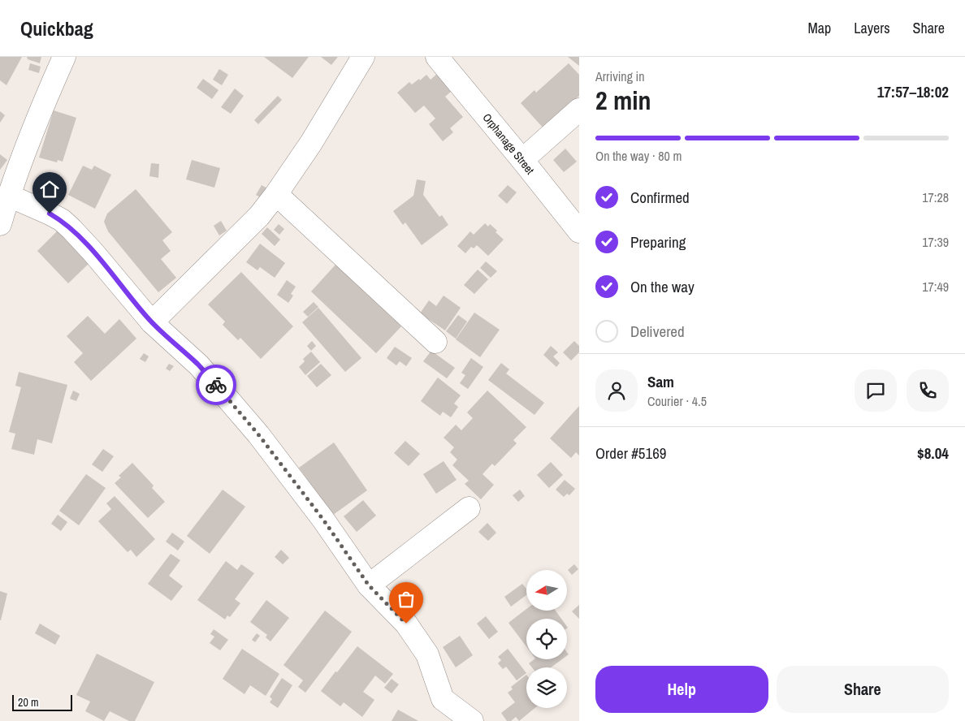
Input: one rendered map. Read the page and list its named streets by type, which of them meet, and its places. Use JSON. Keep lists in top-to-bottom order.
{
  "streets": {
    "street": ["Orphanage Street"]
  },
  "scale_bar": "20 m",
  "north": "left",
  "page": {
    "header": "Quickbag",
    "nav": ["Map", "Layers", "Share"],
    "heading": ["2 min", "Arriving in", "17:57–18:02"],
    "panel": [
      "Sam",
      "Courier · 4.5",
      "Order #5169",
      "$8.04"
    ],
    "bar": "On the way · 80 m",
    "list": [
      ["Confirmed", "17:28"],
      ["Preparing", "17:39"],
      ["On the way", "17:49"],
      "Delivered"
    ],
    "buttons": ["Help", "Share"],
    "scale": "20 m"
  }
}
